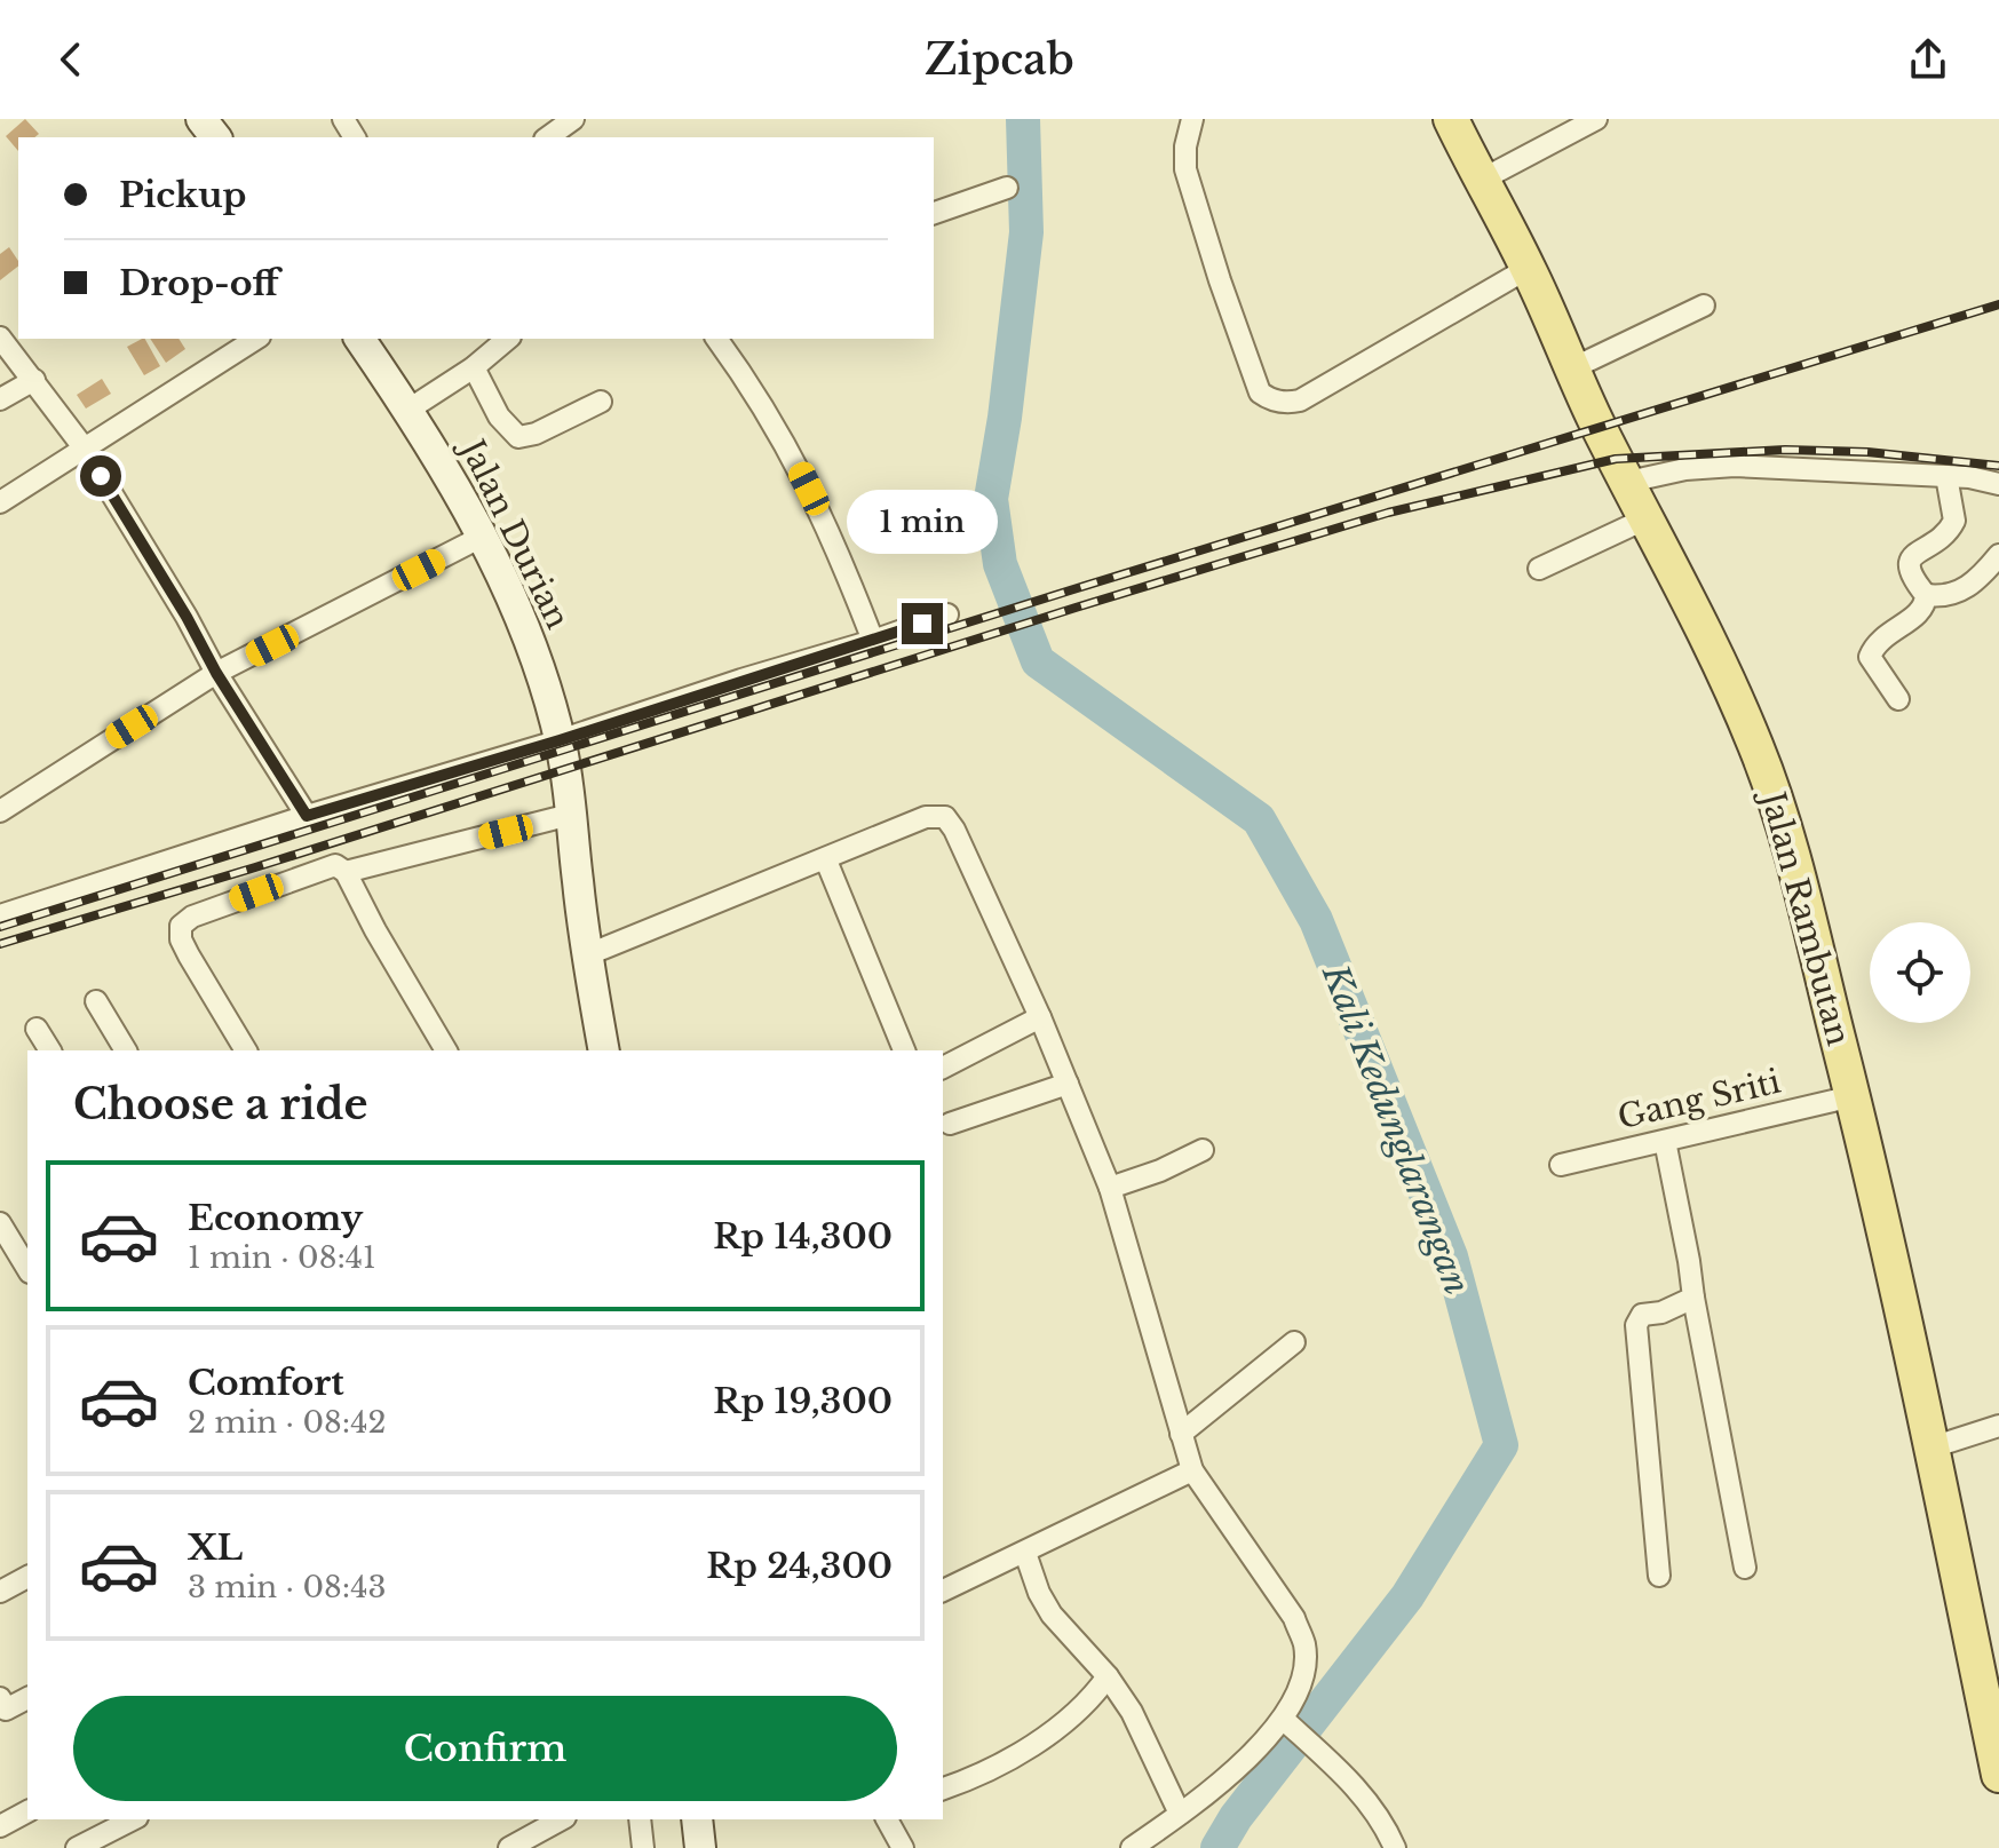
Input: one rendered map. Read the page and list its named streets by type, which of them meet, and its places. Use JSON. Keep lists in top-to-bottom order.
{
  "streets": {
    "main road": ["Jalan Rambutan"],
    "street": ["Jalan Durian", "Gang Sriti"]
  },
  "crossings": [
    ["Jalan Rambutan", "Gang Sriti"]
  ],
  "water": ["Kali Kedunglarangan"],
  "page": {
    "header": "Zipcab",
    "banner": ["Pickup", "Drop-off"],
    "bubble": "1 min",
    "heading": "Choose a ride",
    "list": [
      {
        "name": "Economy",
        "note": "1 min · 08:41",
        "value": "Rp 14,300"
      },
      {
        "name": "Comfort",
        "note": "2 min · 08:42",
        "value": "Rp 19,300"
      },
      {
        "name": "XL",
        "note": "3 min · 08:43",
        "value": "Rp 24,300"
      }
    ],
    "buttons": "Confirm"
  }
}
